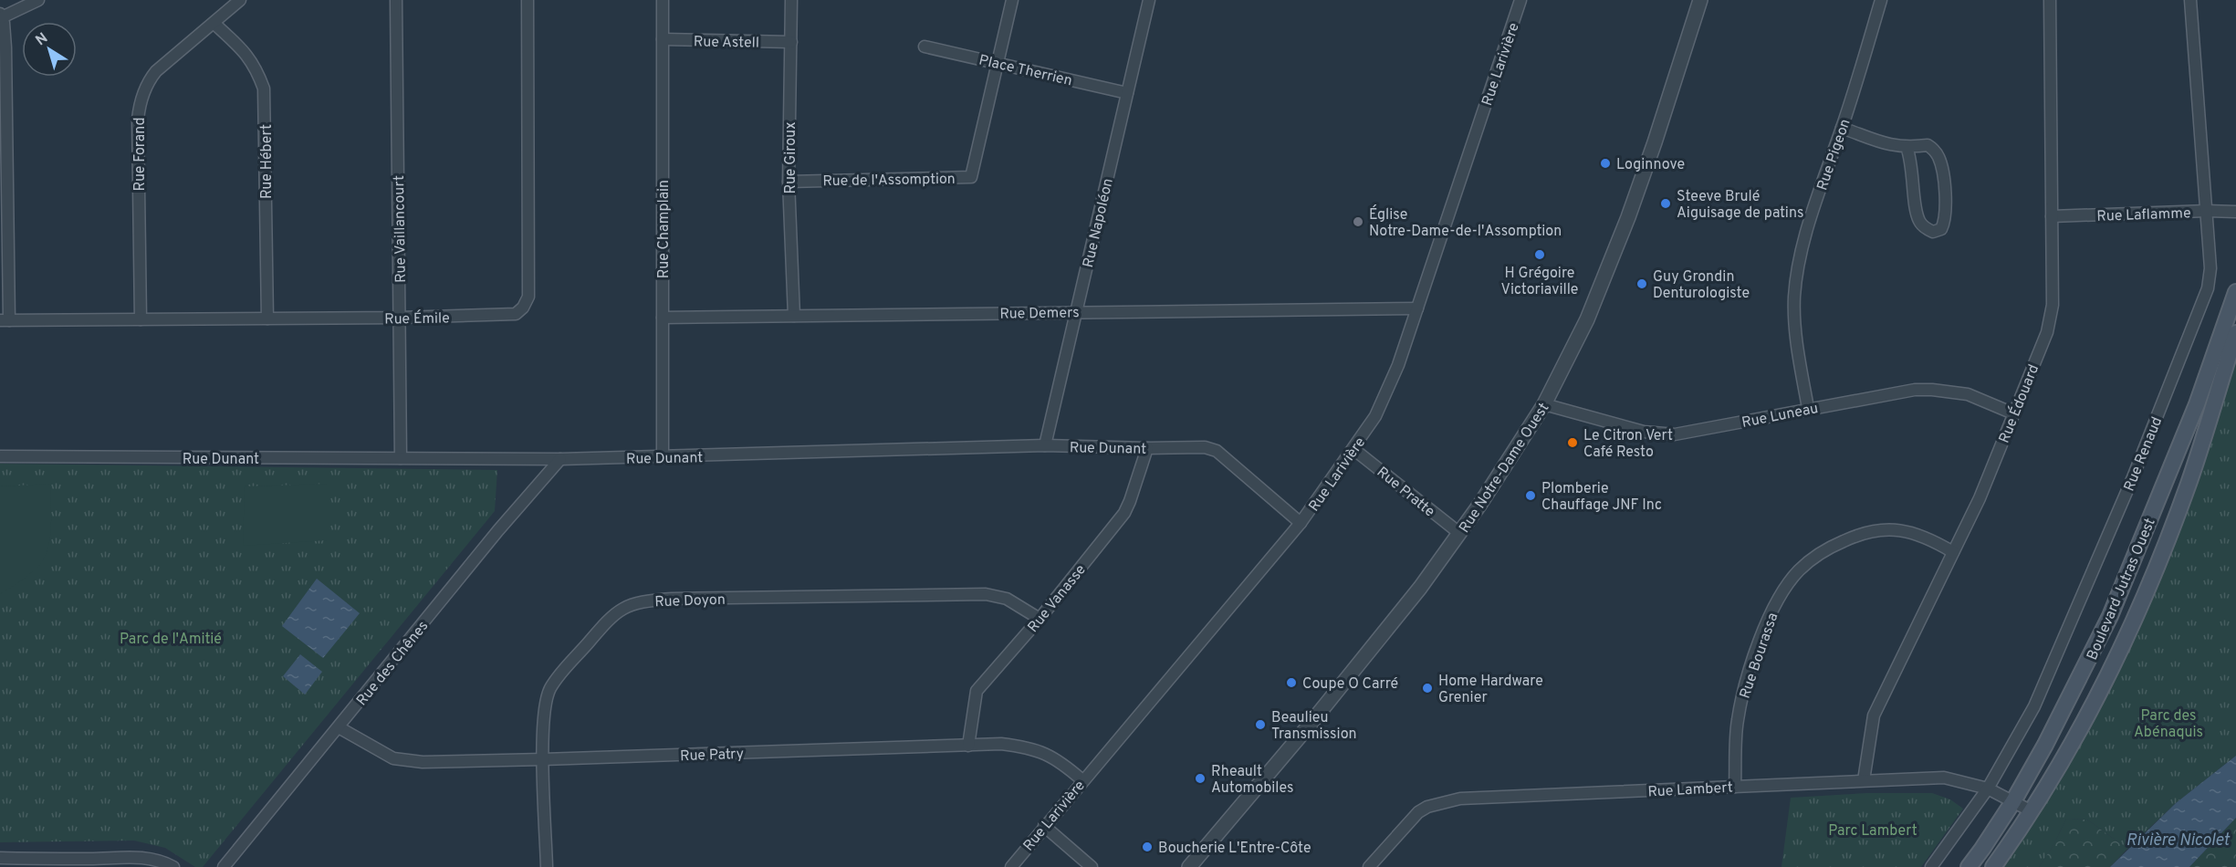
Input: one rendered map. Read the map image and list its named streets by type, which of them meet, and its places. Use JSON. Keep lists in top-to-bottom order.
{
  "streets": {
    "main road": ["Boulevard Jutras Ouest"],
    "street": [
      "Rue Astell",
      "Rue Larivière",
      "Place Therrien",
      "Rue Forand",
      "Rue Pigeon",
      "Rue Giroux",
      "Rue Hébert",
      "Rue de l'Assomption",
      "Rue Laflamme",
      "Rue Napoléon",
      "Rue Vaillancourt",
      "Rue Champlain",
      "Rue Demers",
      "Rue Émile",
      "Rue Édouard",
      "Rue Luneau",
      "Rue Dunant",
      "Rue Renaud",
      "Rue Notre-Dame Ouest",
      "Rue Pratte",
      "Rue Vanasse",
      "Rue Doyon",
      "Rue Bourassa",
      "Rue des Chênes",
      "Rue Patry",
      "Rue Lambert"
    ]
  },
  "crossings": [
    ["Rue Astell", "Rue Giroux"],
    ["Rue Astell", "Rue Champlain"],
    ["Rue Larivière", "Rue Demers"],
    ["Rue Larivière", "Rue Dunant"],
    ["Rue Larivière", "Rue Pratte"],
    ["Rue Larivière", "Rue Patry"],
    ["Place Therrien", "Rue de l'Assomption"],
    ["Place Therrien", "Rue Napoléon"],
    ["Rue Forand", "Rue Hébert"],
    ["Rue Forand", "Rue Émile"],
    ["Rue Pigeon", "Rue Luneau"],
    ["Rue Giroux", "Rue de l'Assomption"],
    ["Rue Giroux", "Rue Demers"],
    ["Rue Hébert", "Rue Émile"],
    ["Rue Laflamme", "Rue Édouard"],
    ["Rue Laflamme", "Rue Renaud"],
    ["Rue Napoléon", "Rue Demers"],
    ["Rue Napoléon", "Rue Dunant"],
    ["Rue Vaillancourt", "Rue Émile"],
    ["Rue Vaillancourt", "Rue Dunant"],
    ["Rue Champlain", "Rue Demers"],
    ["Rue Champlain", "Rue Dunant"],
    ["Rue Édouard", "Rue Luneau"],
    ["Rue Édouard", "Rue Bourassa"],
    ["Rue Édouard", "Rue Lambert"],
    ["Rue Luneau", "Rue Notre-Dame Ouest"],
    ["Rue Dunant", "Rue Vanasse"],
    ["Rue Dunant", "Rue des Chênes"],
    ["Rue Renaud", "Rue Lambert"],
    ["Rue Notre-Dame Ouest", "Rue Pratte"],
    ["Boulevard Jutras Ouest", "Rue Lambert"],
    ["Rue Vanasse", "Rue Doyon"],
    ["Rue Vanasse", "Rue Patry"],
    ["Rue Doyon", "Rue Patry"],
    ["Rue Bourassa", "Rue Lambert"],
    ["Rue des Chênes", "Rue Patry"]
  ],
  "water": ["Rivière Nicolet"],
  "parks": ["Parc de l'Amitié", "Parc des Abénaquis", "Parc Lambert"],
  "places": [
    "Loginnove",
    "Steeve Brulé Aiguisage de patins",
    "Église Notre-Dame-de-l'Assomption",
    "H Grégoire Victoriaville",
    "Guy Grondin Denturologiste",
    "Le Citron Vert Café Resto",
    "Plomberie Chauffage JNF Inc",
    "Coupe O Carré",
    "Home Hardware Grenier",
    "Beaulieu Transmission",
    "Rheault Automobiles",
    "Boucherie L'Entre-Côte"
  ],
  "north": "top left"
}
